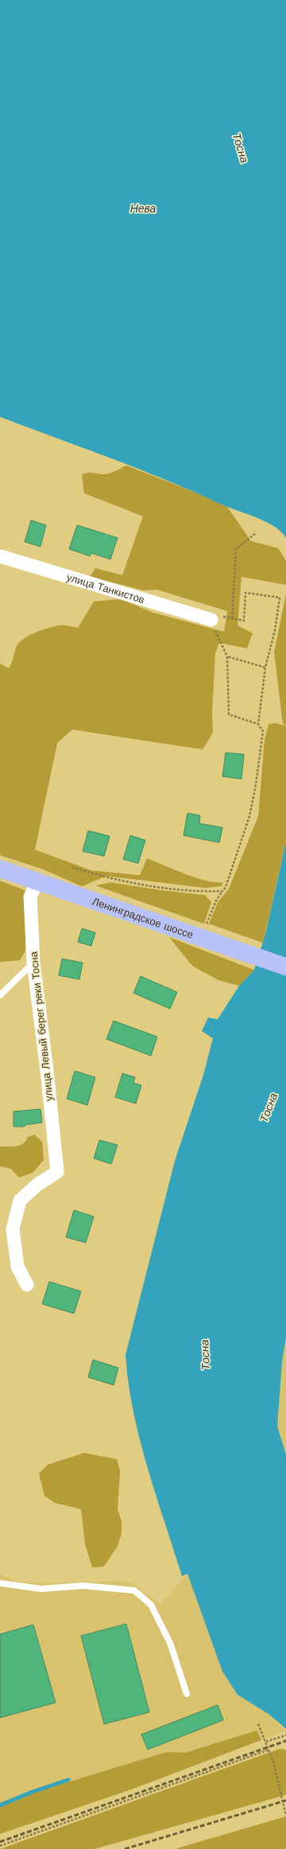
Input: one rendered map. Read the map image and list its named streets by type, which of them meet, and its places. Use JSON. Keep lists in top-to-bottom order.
{
  "streets": {
    "main road": ["Ленинградское шоссе"],
    "street": ["улица Танкистов", "улица Левый берег реки Тосна"]
  },
  "crossings": [
    ["Ленинградское шоссе", "улица Левый берег реки Тосна"]
  ],
  "water": ["Тосна", "Нева"]
}
